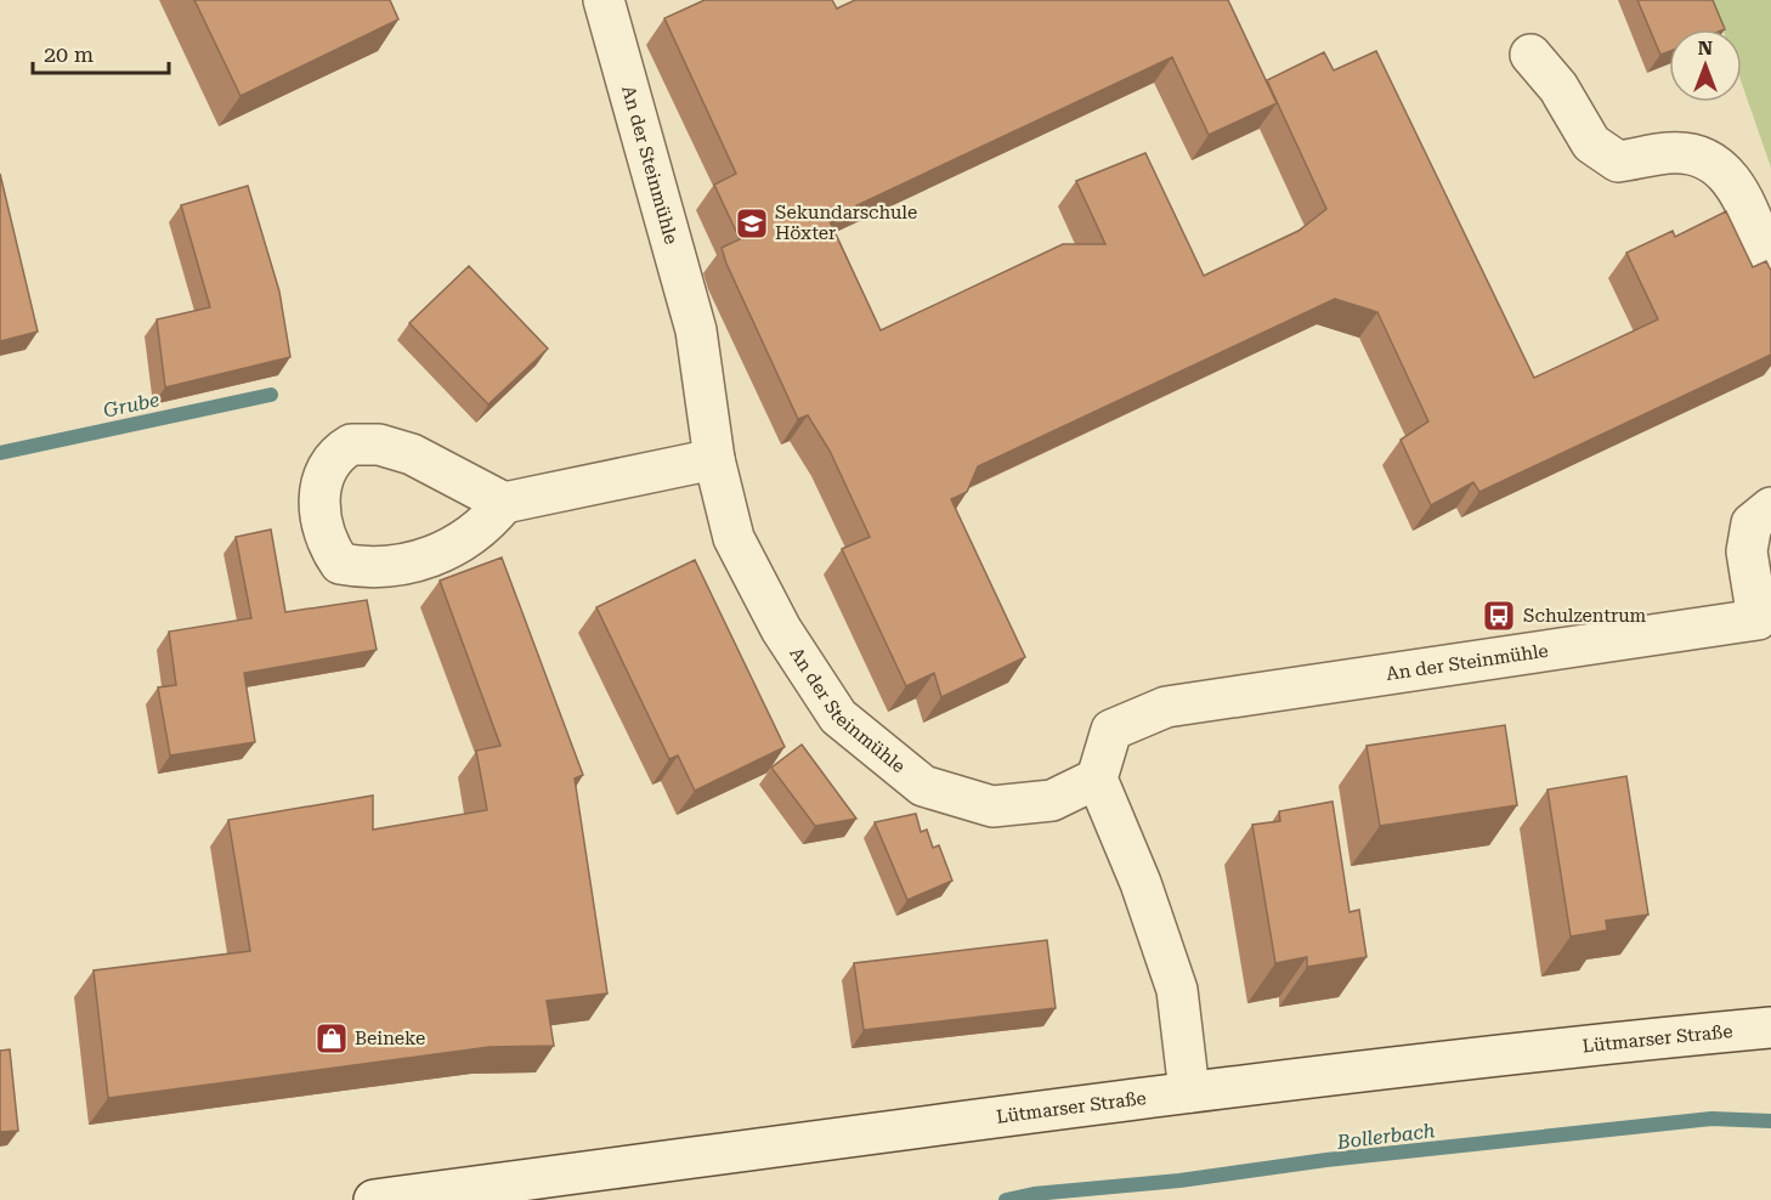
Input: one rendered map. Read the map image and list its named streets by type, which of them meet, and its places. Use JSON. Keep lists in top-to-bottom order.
{
  "streets": {
    "street": ["An der Steinmühle", "Lütmarser Straße"]
  },
  "water": ["Grube", "Bollerbach"],
  "places": {
    "school or university": ["Sekundarschule Höxter"],
    "bus stop": ["Schulzentrum"],
    "shop": ["Beineke"]
  },
  "scale_bar": "20 m",
  "north": "top"
}
